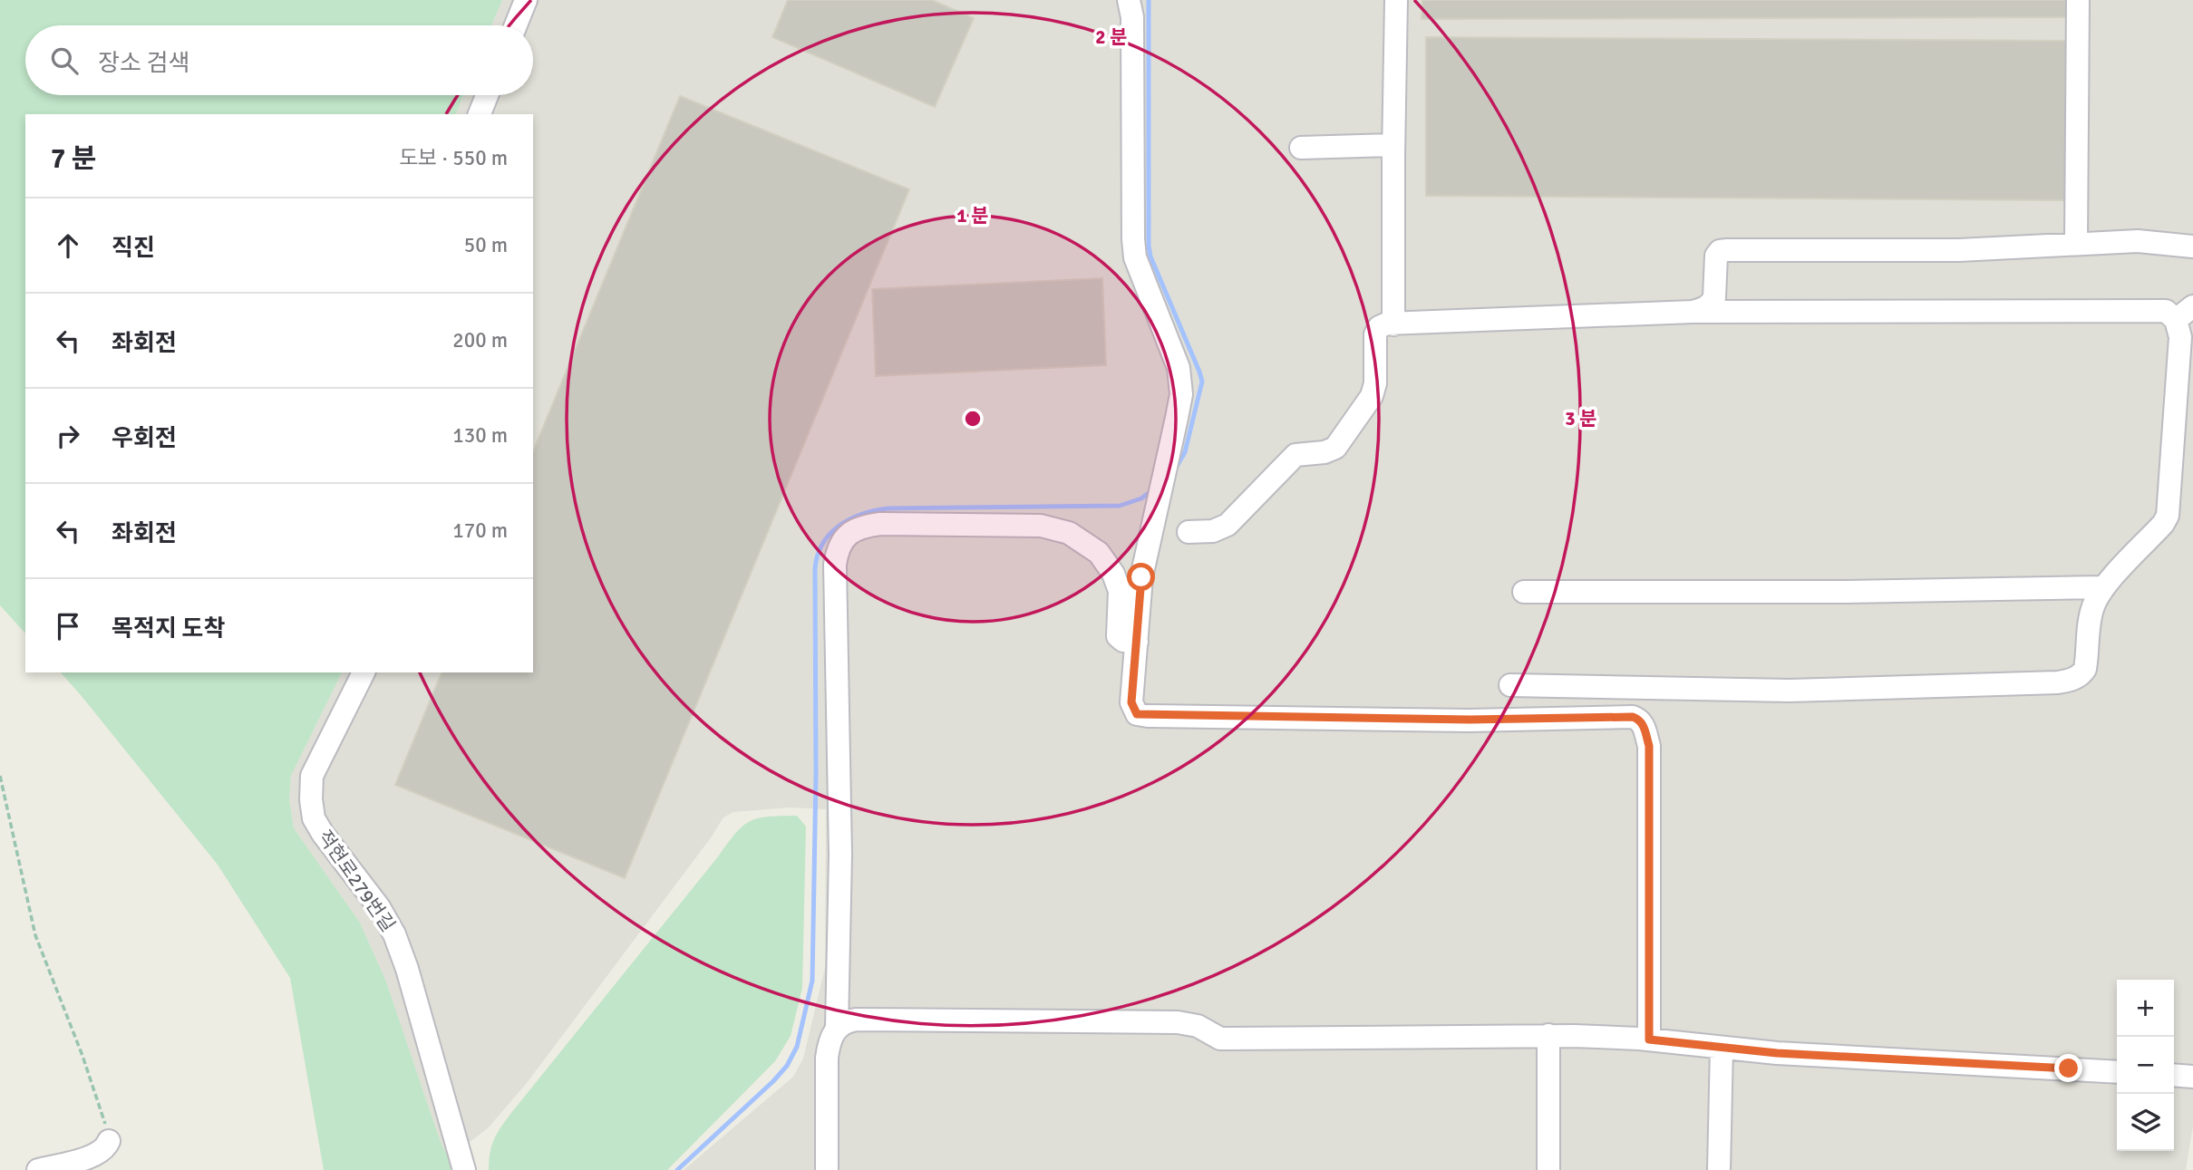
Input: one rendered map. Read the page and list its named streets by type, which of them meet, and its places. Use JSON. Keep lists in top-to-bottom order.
{
  "streets": {
    "street": ["적현로279번길"]
  },
  "page": {
    "search": "장소 검색",
    "heading": ["7 분", "도보 · 550 m"],
    "list": [
      ["직진", "50 m"],
      ["좌회전", "200 m"],
      ["우회전", "130 m"],
      ["좌회전", "170 m"],
      "목적지 도착"
    ],
    "map_buttons": ["+", "−"]
  },
  "rings": ["2 분", "1 분", "3 분"]
}
